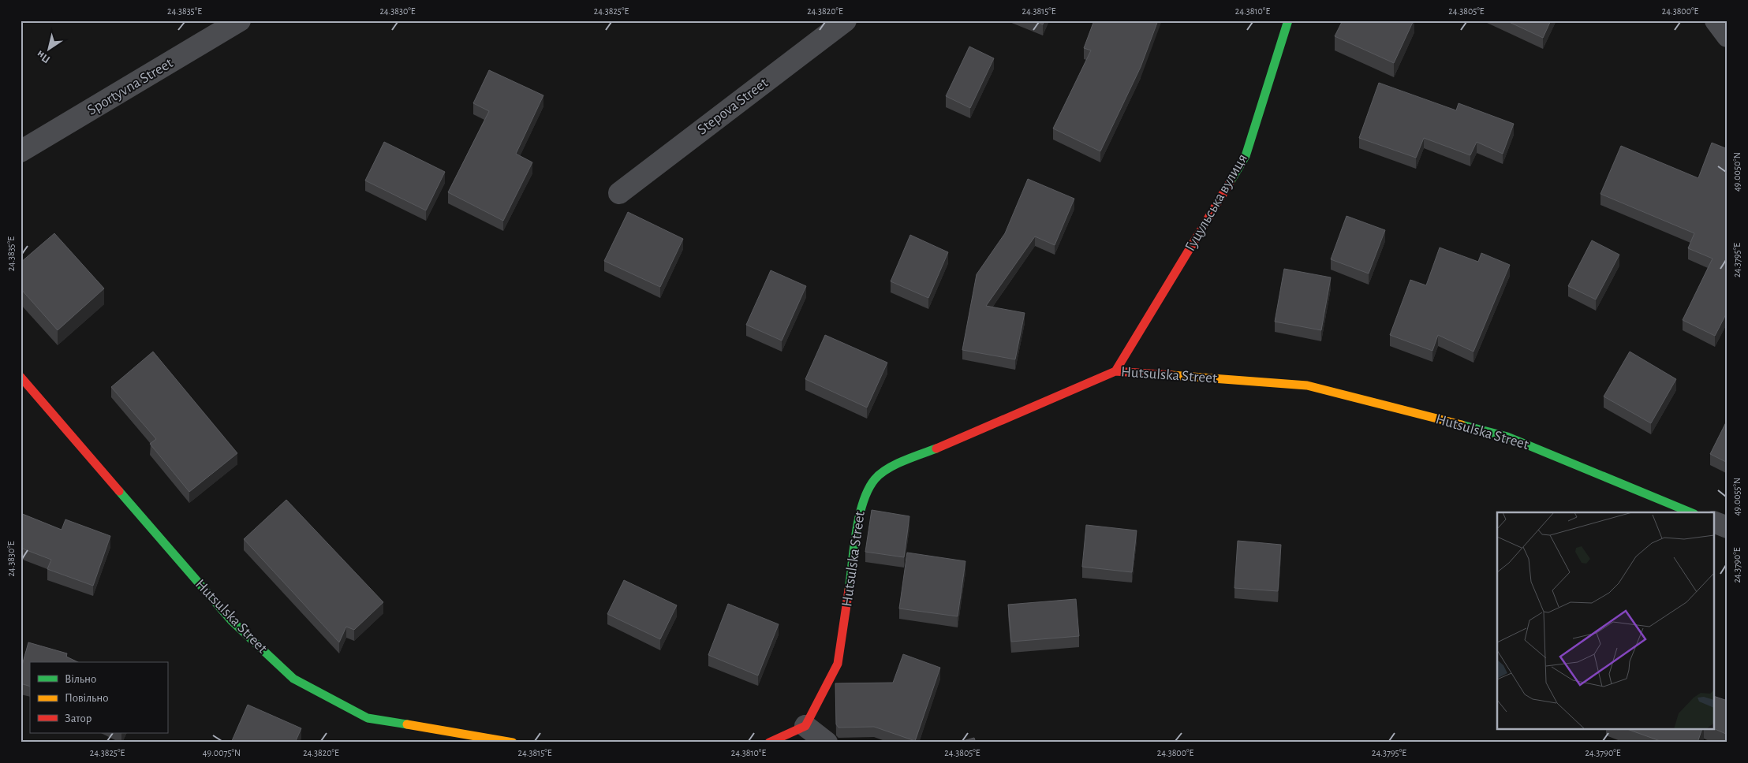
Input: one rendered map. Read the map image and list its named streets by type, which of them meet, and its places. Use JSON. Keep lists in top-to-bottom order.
{
  "streets": {
    "street": [
      "Sportyvna Street",
      "Stepova Street",
      "Гуцульська вулиця",
      "Hutsulska Street"
    ]
  },
  "crossings": [
    ["Гуцульська вулиця", "Hutsulska Street"]
  ],
  "legend": ["Вільно", "Повільно", "Затор"],
  "north": "bottom left",
  "coordinates": [
    "24.3835°E",
    "24.3830°E",
    "24.3825°E",
    "24.3820°E",
    "24.3815°E",
    "24.3810°E",
    "24.3805°E",
    "24.3800°E",
    "49.0050°N",
    "24.3795°E",
    "49.0055°N",
    "24.3790°E",
    "49.0075°N"
  ]
}
